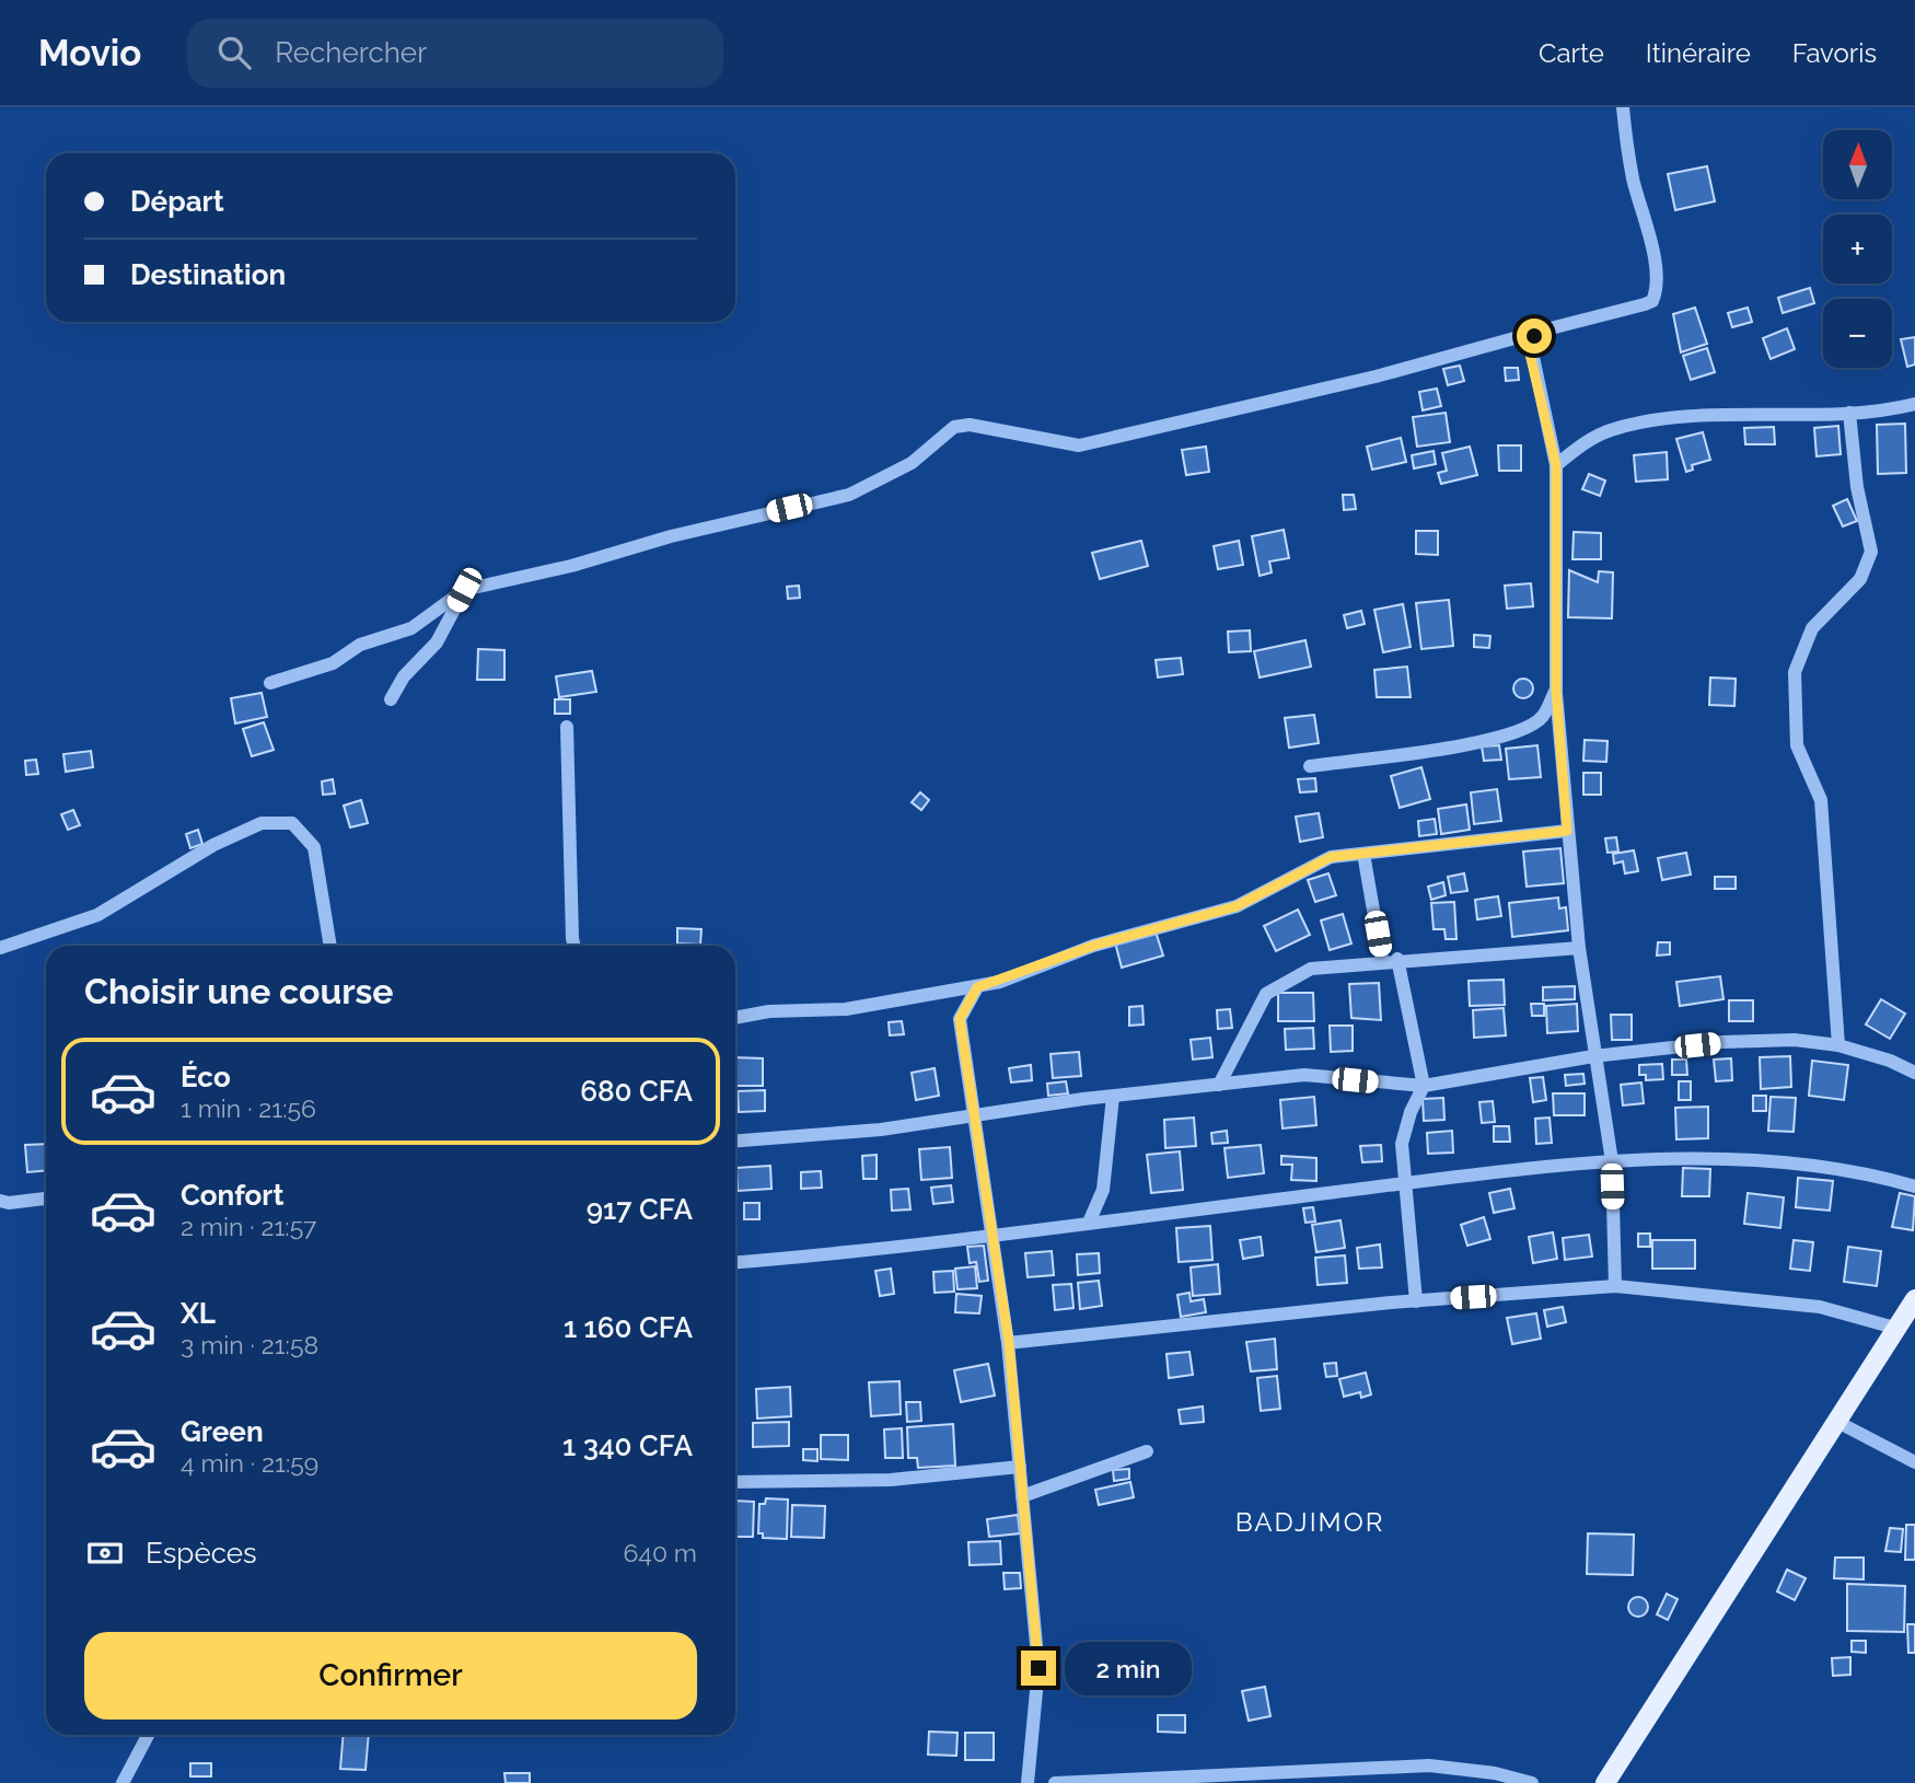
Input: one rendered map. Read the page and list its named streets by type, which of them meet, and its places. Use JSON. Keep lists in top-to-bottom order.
{
  "districts": ["BADJIMOR"],
  "north": "top",
  "page": {
    "header": "Movio",
    "search": "Rechercher",
    "nav": ["Carte", "Itinéraire", "Favoris"],
    "map_buttons": ["+", "−"],
    "banner": ["Départ", "Destination"],
    "heading": "Choisir une course",
    "list": [
      {
        "name": "Éco",
        "note": "1 min · 21:56",
        "value": "680 CFA"
      },
      {
        "name": "Confort",
        "note": "2 min · 21:57",
        "value": "917 CFA"
      },
      {
        "name": "XL",
        "note": "3 min · 21:58",
        "value": "1 160 CFA"
      },
      {
        "name": "Green",
        "note": "4 min · 21:59",
        "value": "1 340 CFA"
      }
    ],
    "pay": ["Espèces", "640 m"],
    "buttons": "Confirmer",
    "bubble": "2 min"
  }
}
